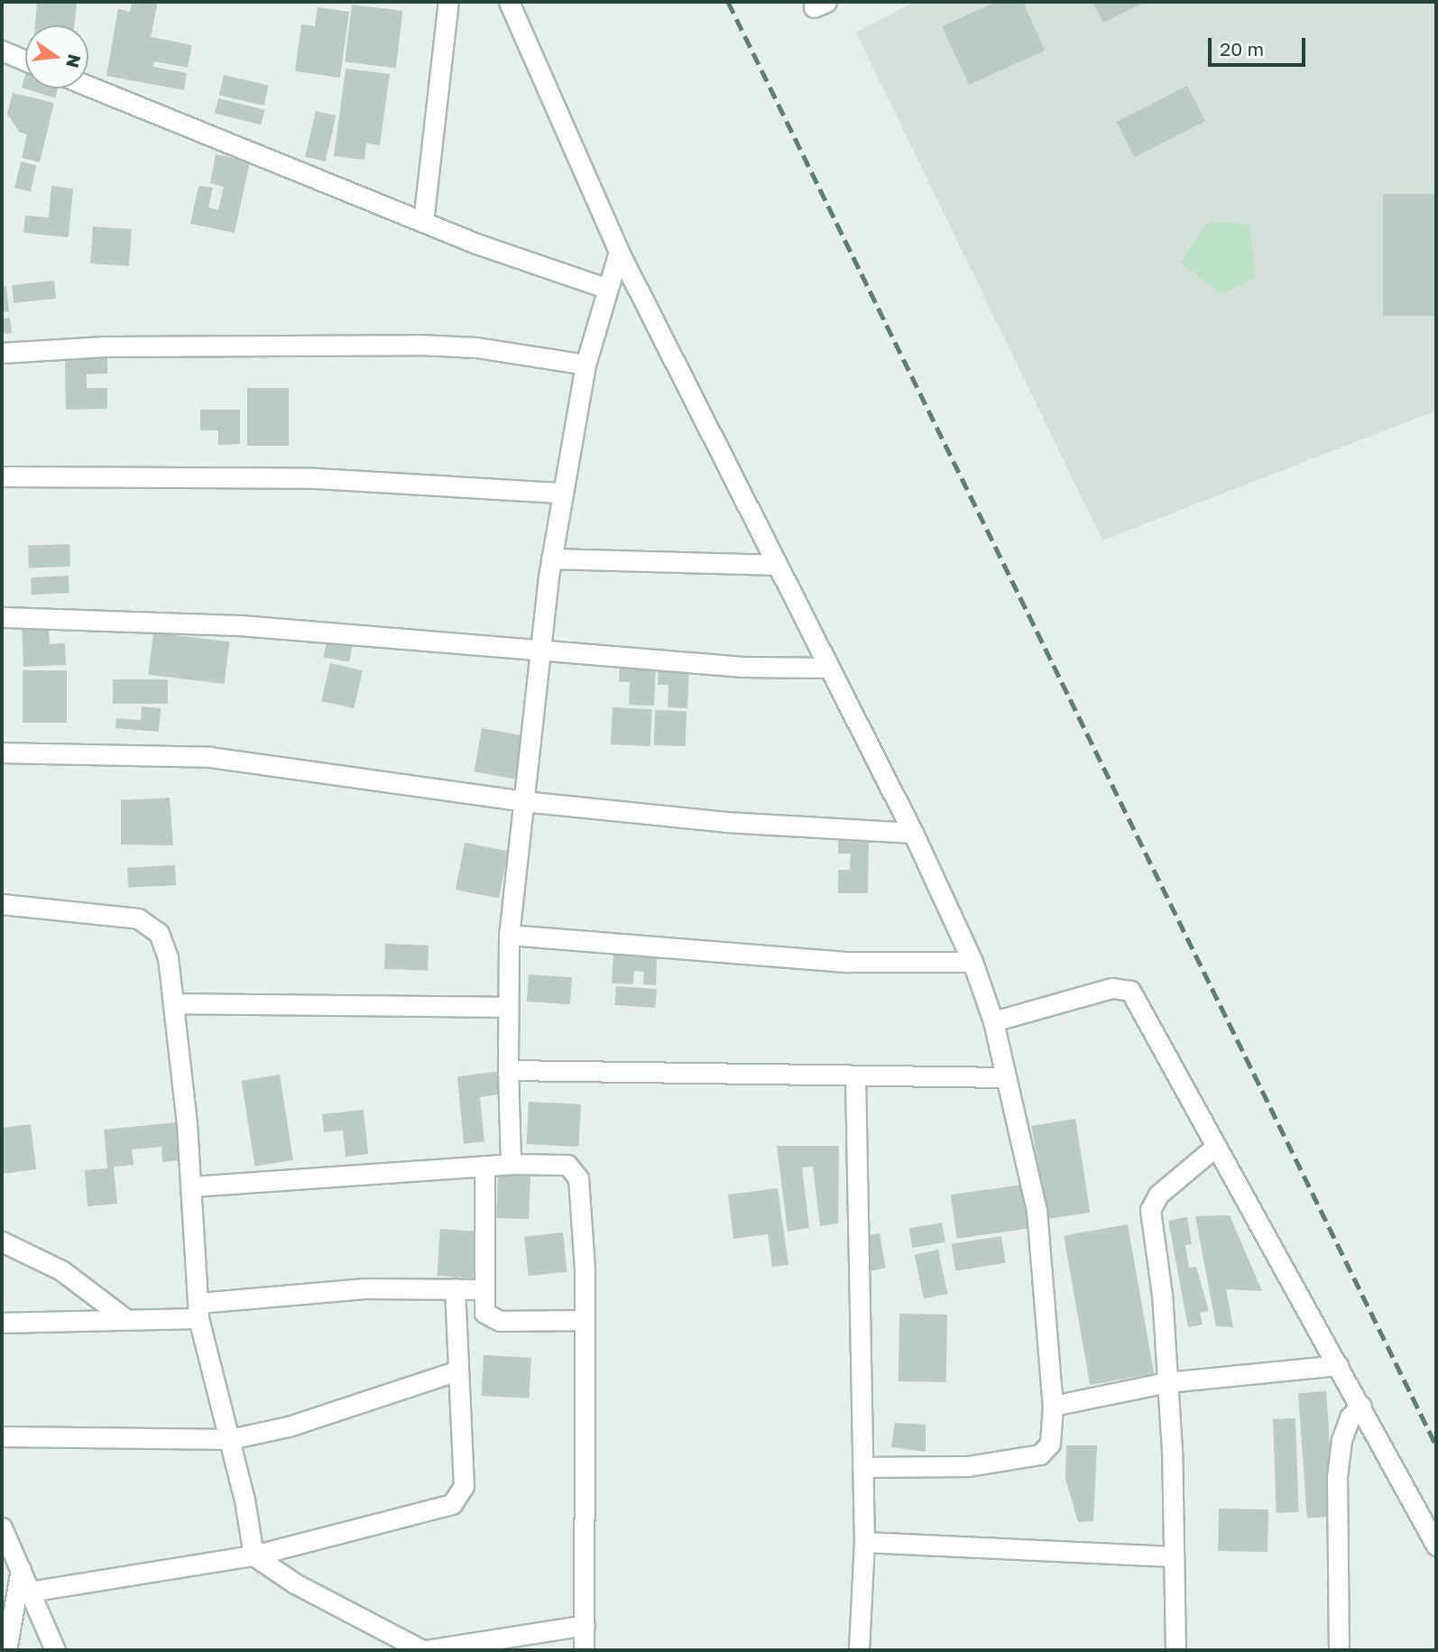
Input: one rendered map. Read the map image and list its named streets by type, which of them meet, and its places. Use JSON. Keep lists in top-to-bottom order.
{
  "scale_bar": "20 m",
  "north": "right"
}
